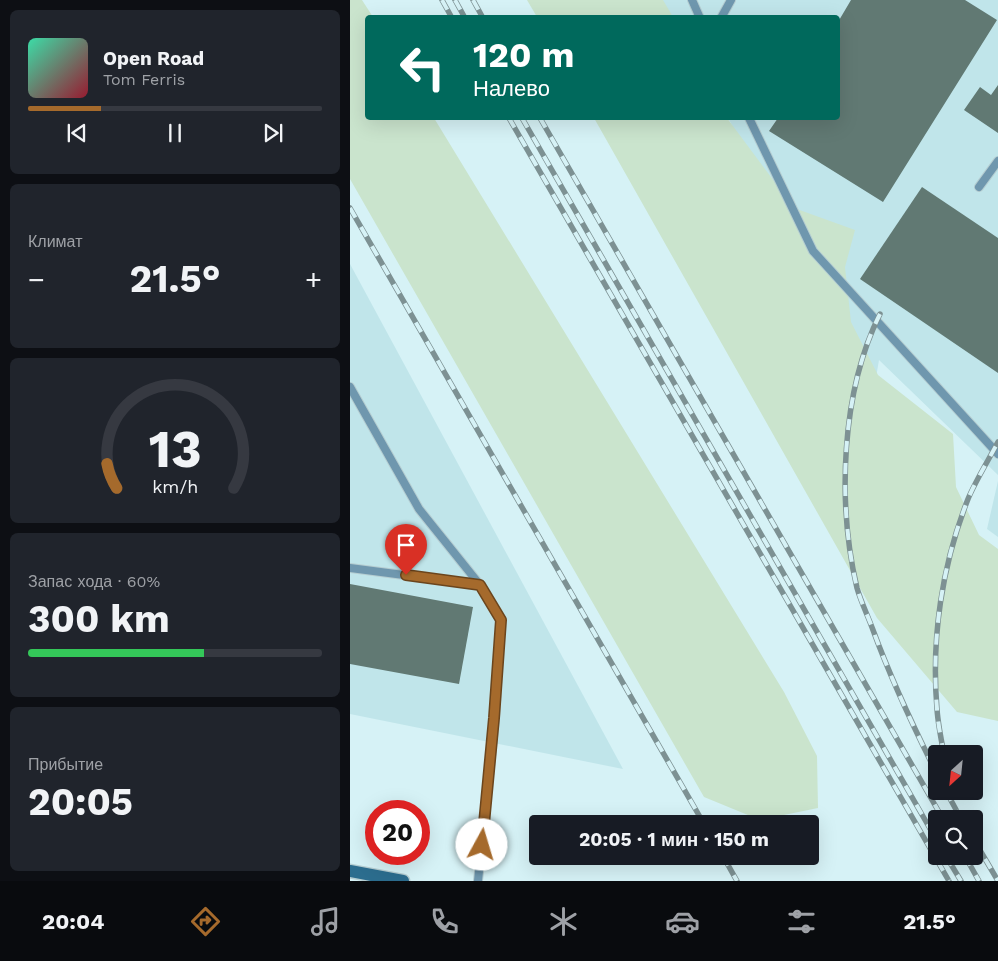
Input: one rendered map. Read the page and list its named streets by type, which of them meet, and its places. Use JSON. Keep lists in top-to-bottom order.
{
  "north": "bottom left",
  "page": {
    "turn": ["120 m", "Налево"],
    "song": ["Open Road", "Tom Ferris"],
    "tile": [
      "Климат",
      ["Запас хода · 60%", "300 km"],
      ["Прибытие", "20:05"]
    ],
    "heat": ["−", "21.5°", "+"],
    "limit": "20",
    "trip": "20:05 · 1 мин · 150 m",
    "tabs": ["20:04", "21.5°"],
    "gauge": ["13", "km/h"]
  }
}
